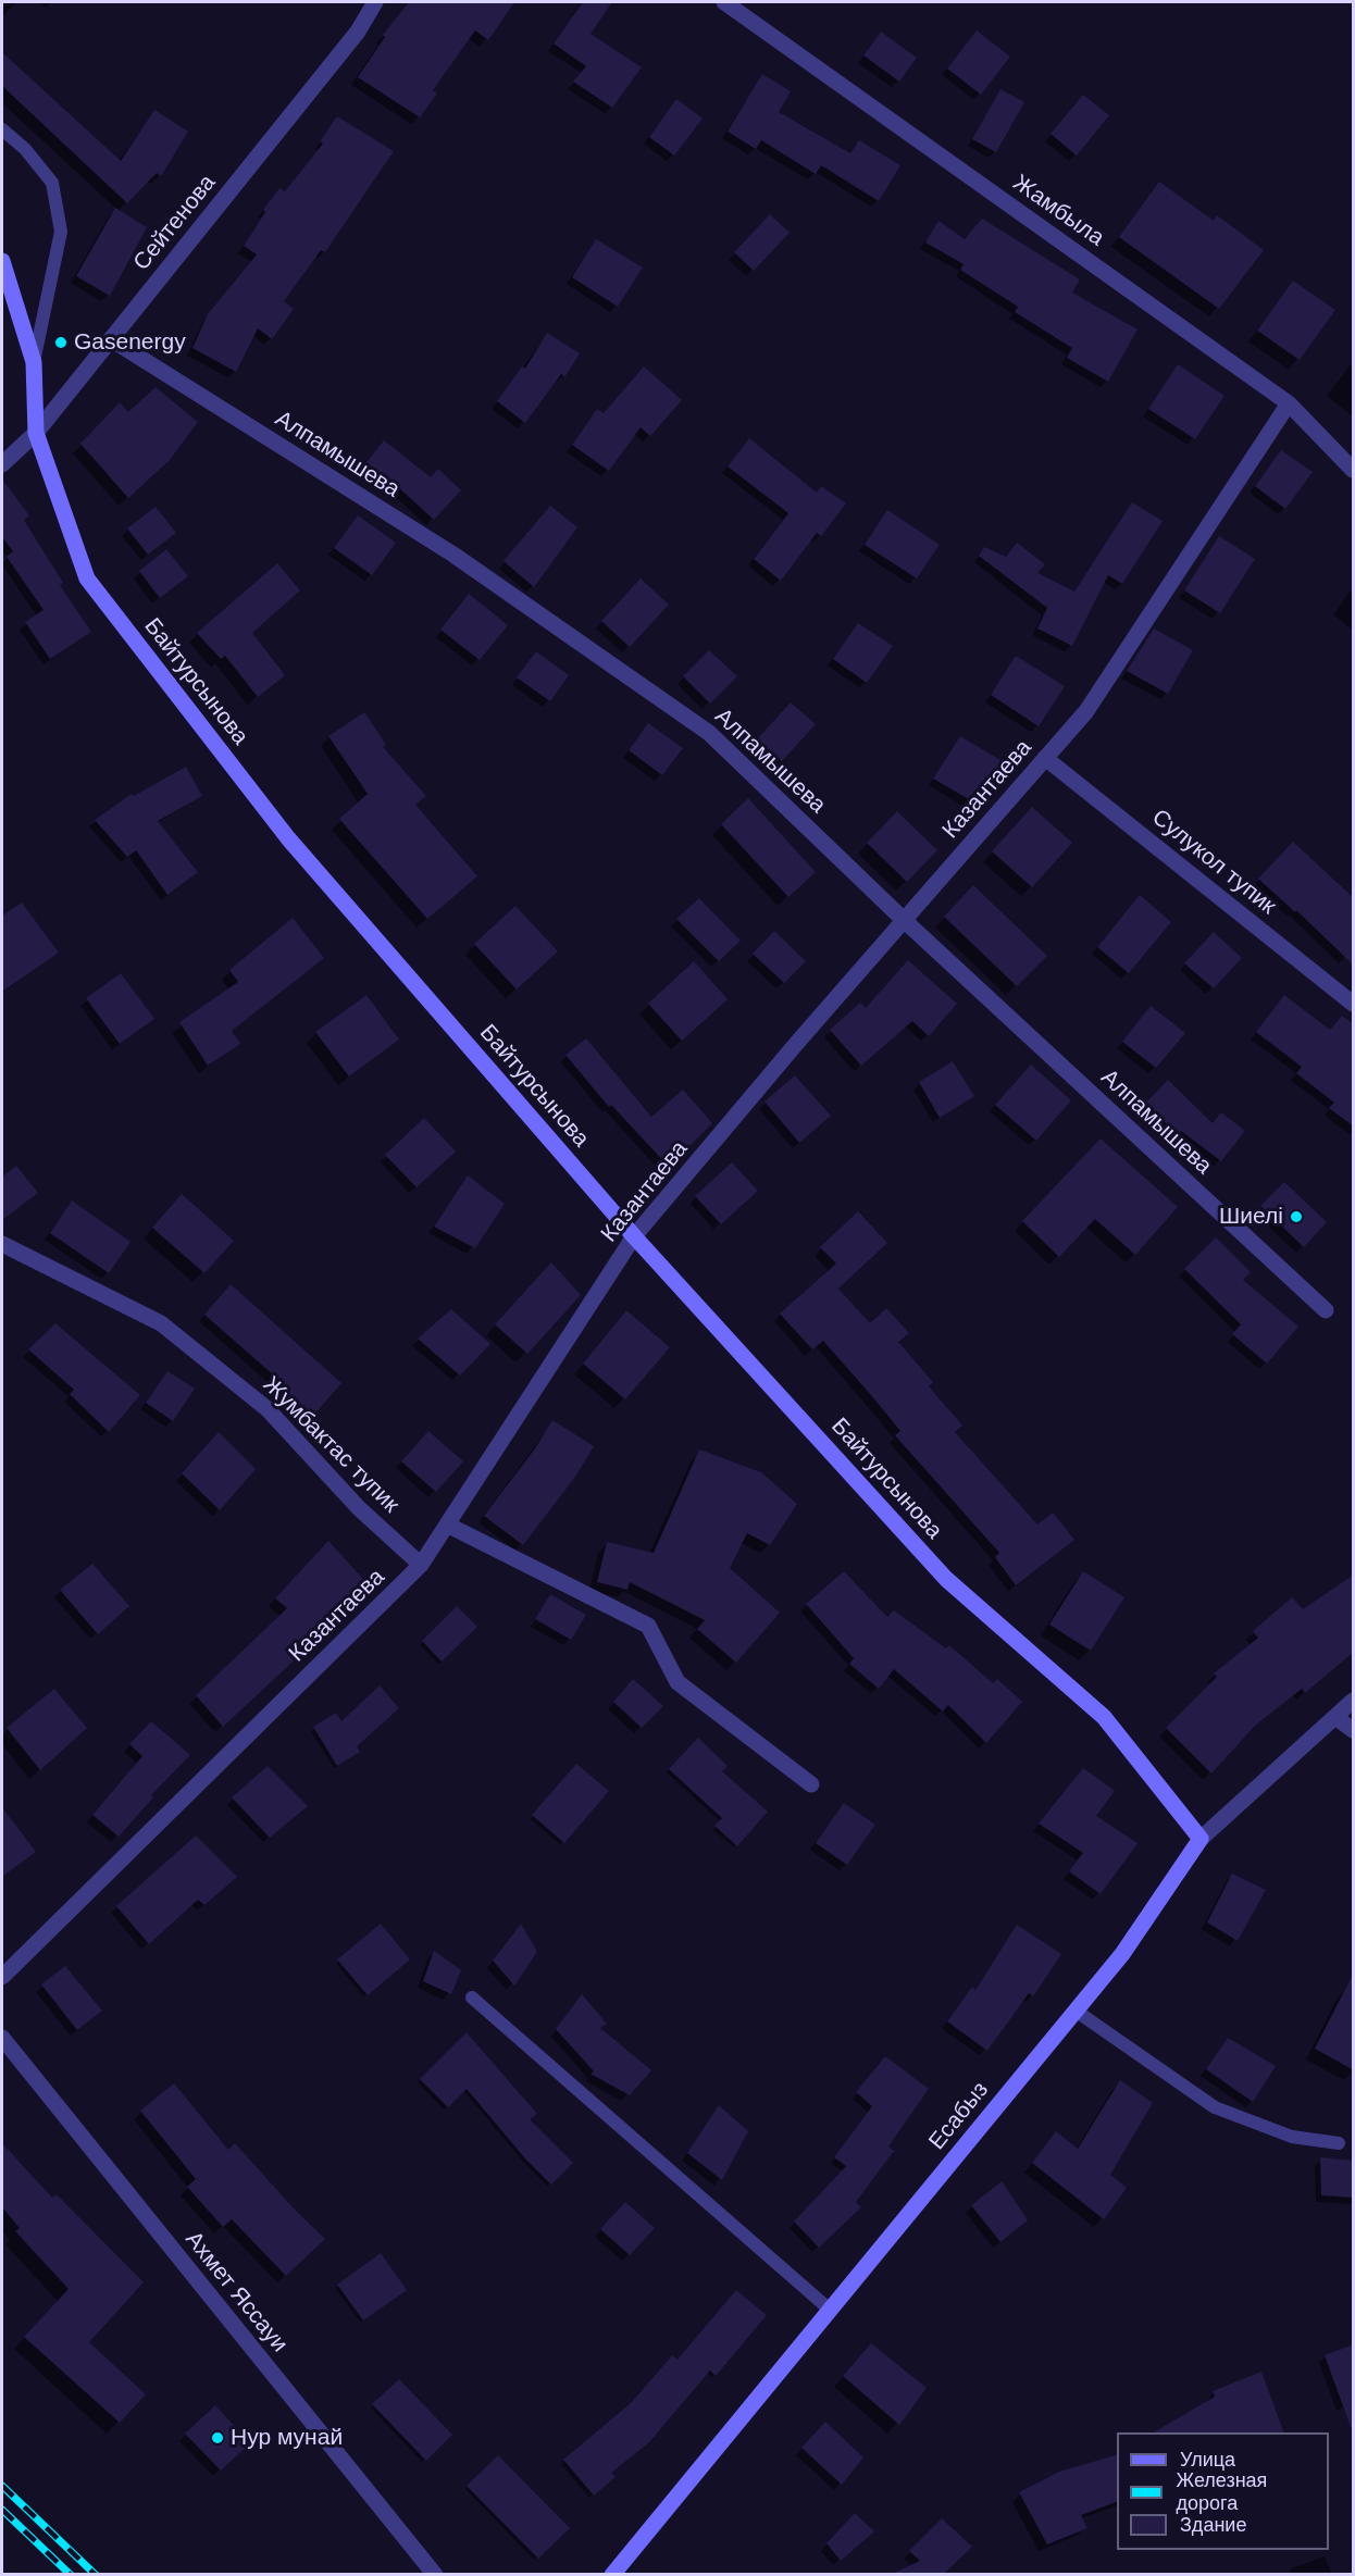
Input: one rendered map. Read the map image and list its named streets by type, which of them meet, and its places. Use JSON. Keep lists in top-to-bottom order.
{
  "streets": {
    "main road": ["Байтурсынова", "Есабыз"],
    "street": [
      "Жамбыла",
      "Сейтенова",
      "Алпамышева",
      "Казантаева",
      "Сулукол тупик",
      "Жумбактас тупик",
      "Ахмет Яссауи"
    ]
  },
  "crossings": [
    ["Жамбыла", "Казантаева"],
    ["Сейтенова", "Алпамышева"],
    ["Сейтенова", "Байтурсынова"],
    ["Алпамышева", "Казантаева"],
    ["Байтурсынова", "Казантаева"],
    ["Байтурсынова", "Есабыз"],
    ["Казантаева", "Сулукол тупик"],
    ["Казантаева", "Жумбактас тупик"]
  ],
  "places": ["Gasenergy", "Шиелі", "Нур мунай"],
  "legend": ["Улица", "Железная дорога", "Здание"]
}
